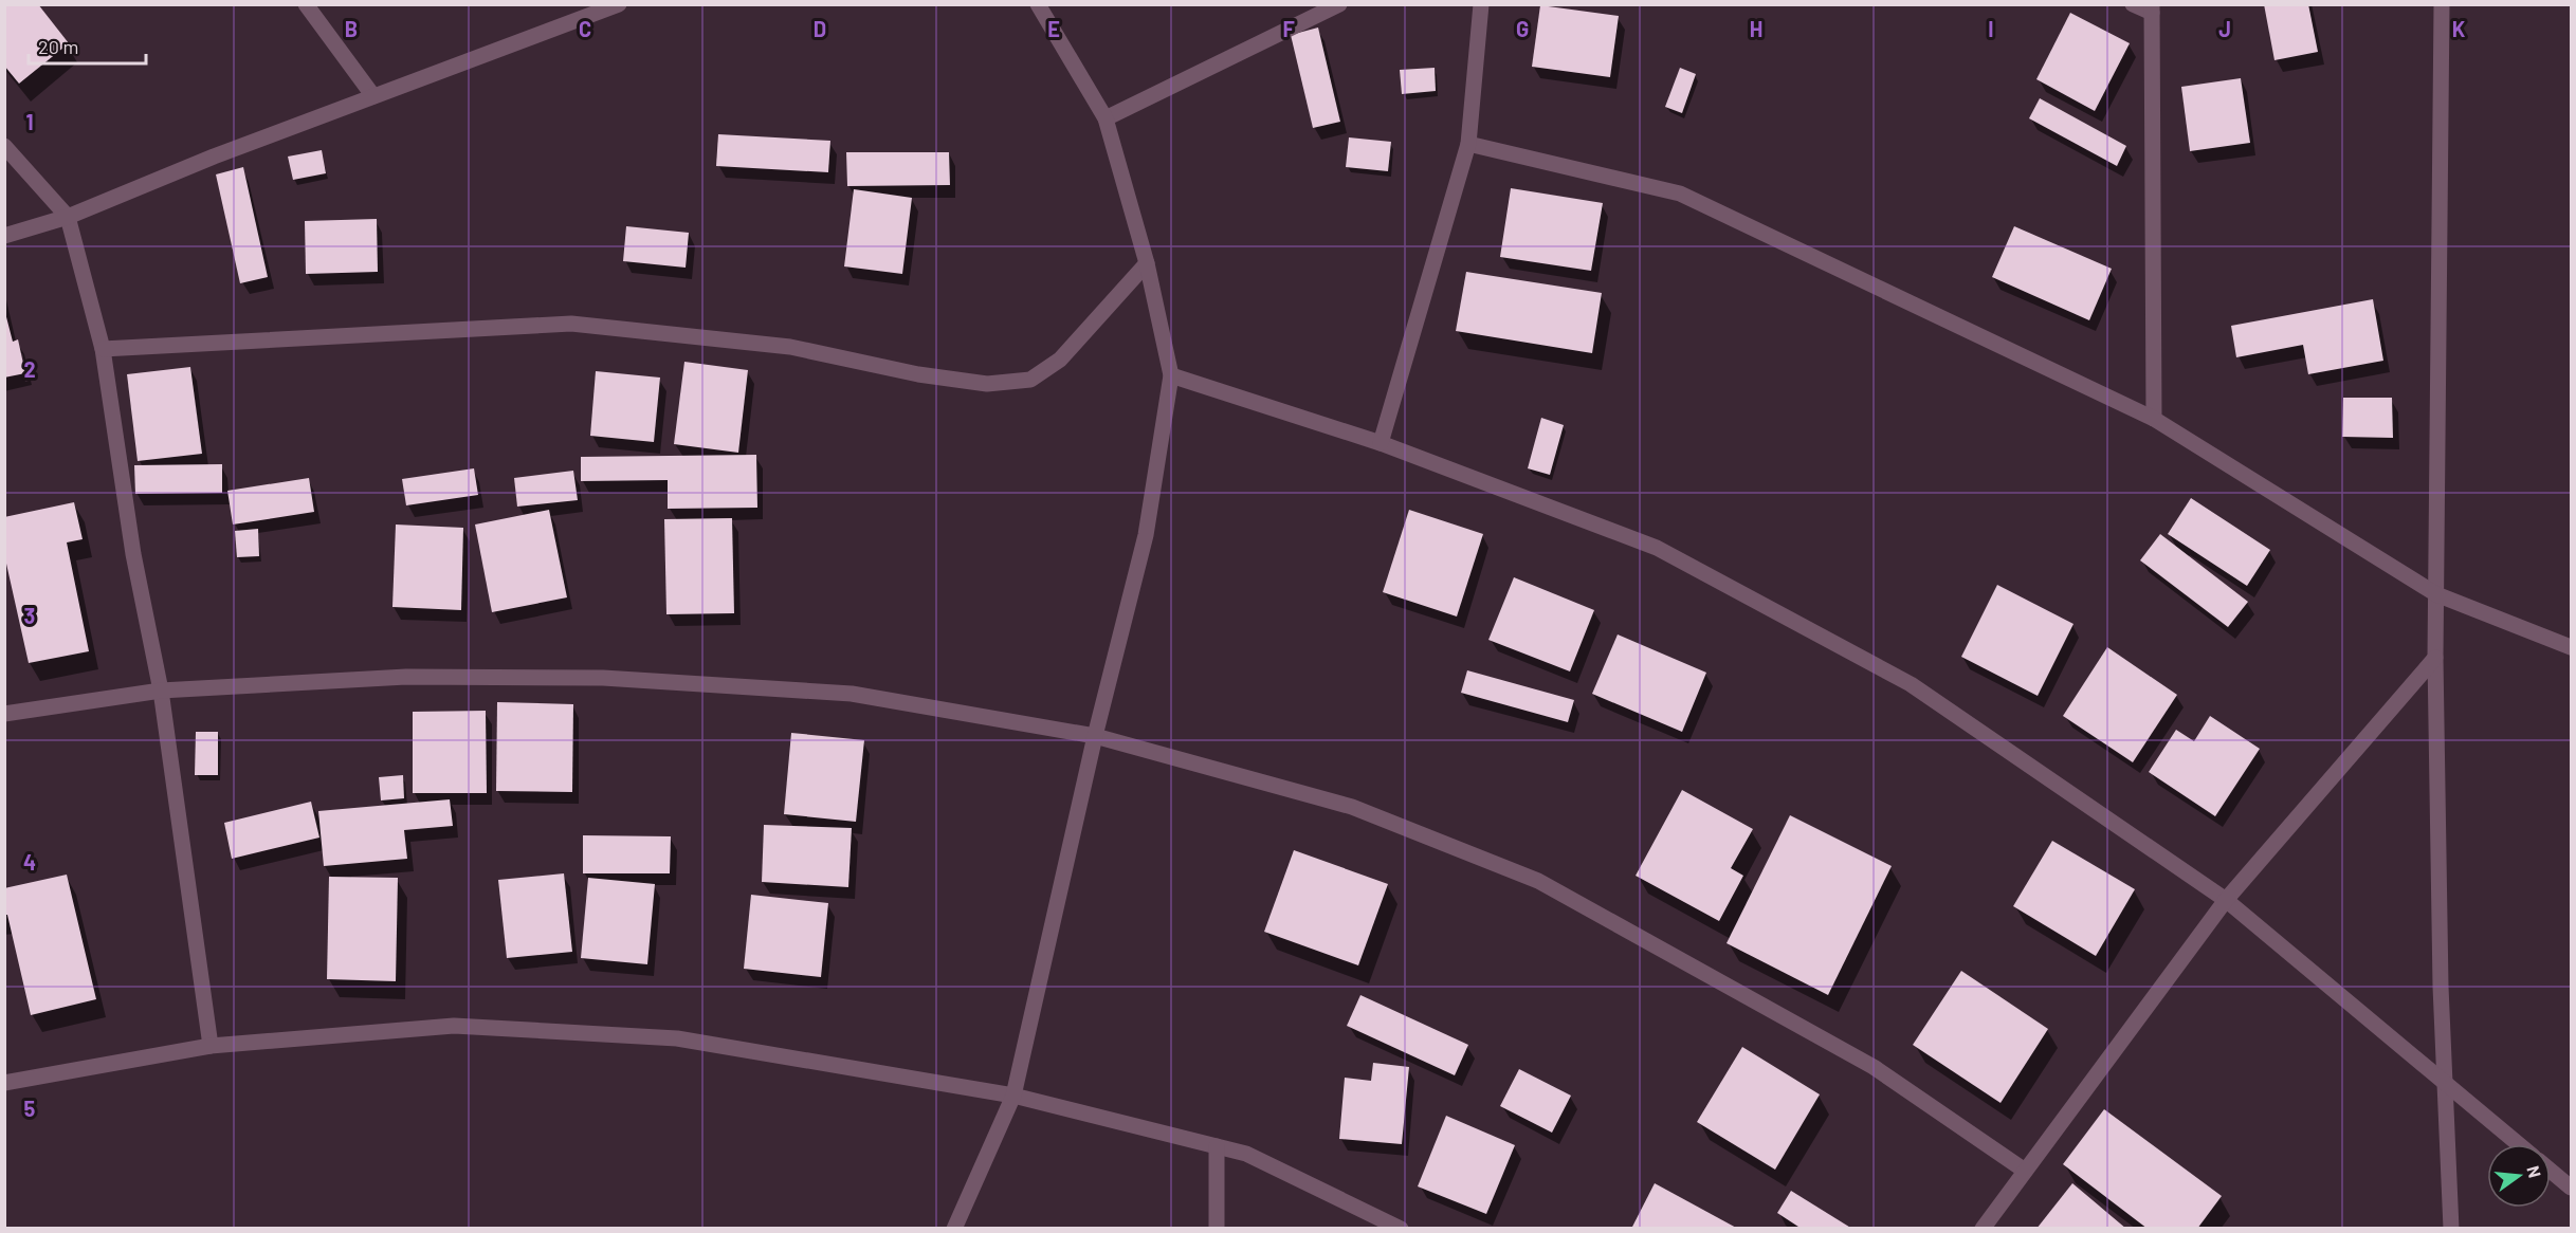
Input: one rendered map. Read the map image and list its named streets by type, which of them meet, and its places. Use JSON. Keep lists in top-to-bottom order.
{
  "scale_bar": "20 m",
  "north": "right",
  "grid": {
    "columns": [
      "B",
      "C",
      "D",
      "E",
      "F",
      "G",
      "H",
      "I",
      "J",
      "K"
    ],
    "rows": [
      "1",
      "2",
      "3",
      "4",
      "5"
    ]
  }
}
